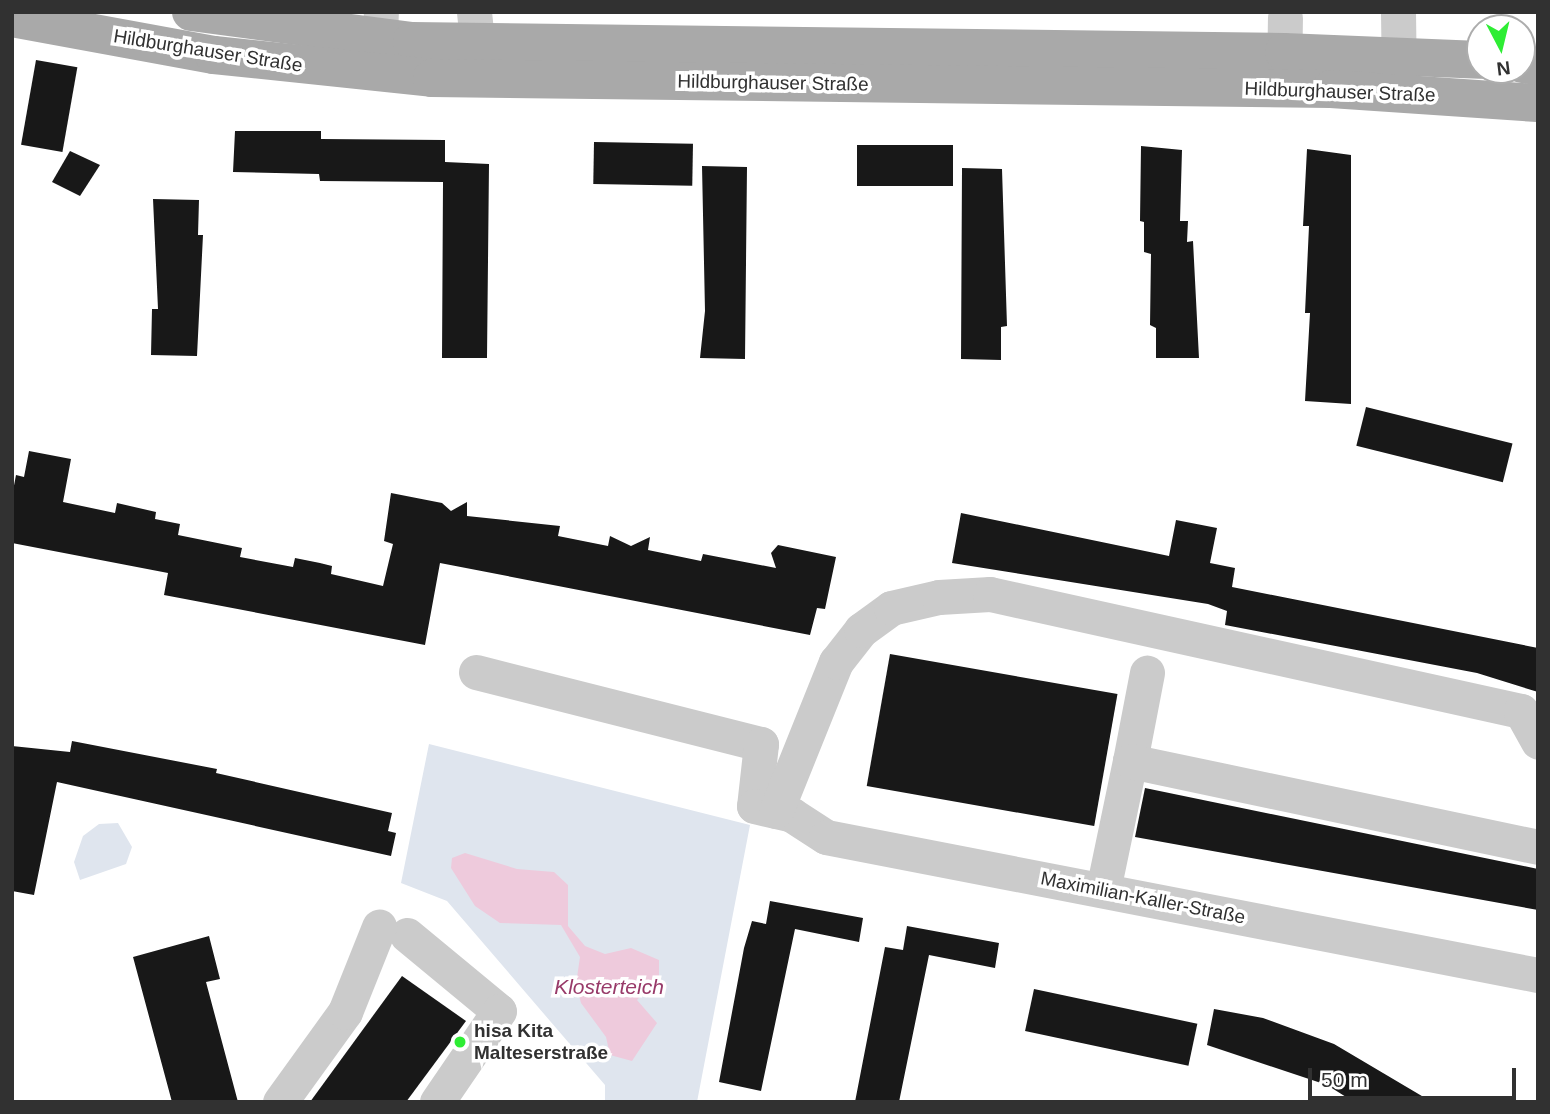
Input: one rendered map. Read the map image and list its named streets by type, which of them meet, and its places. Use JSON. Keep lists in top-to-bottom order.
{
  "streets": {
    "main road": ["Hildburghauser Straße"],
    "street": ["Maximilian-Kaller-Straße"]
  },
  "water": ["Klosterteich"],
  "places": ["hisa Kita Malteserstraße"],
  "scale_bar": "50 m",
  "north": "bottom"
}
